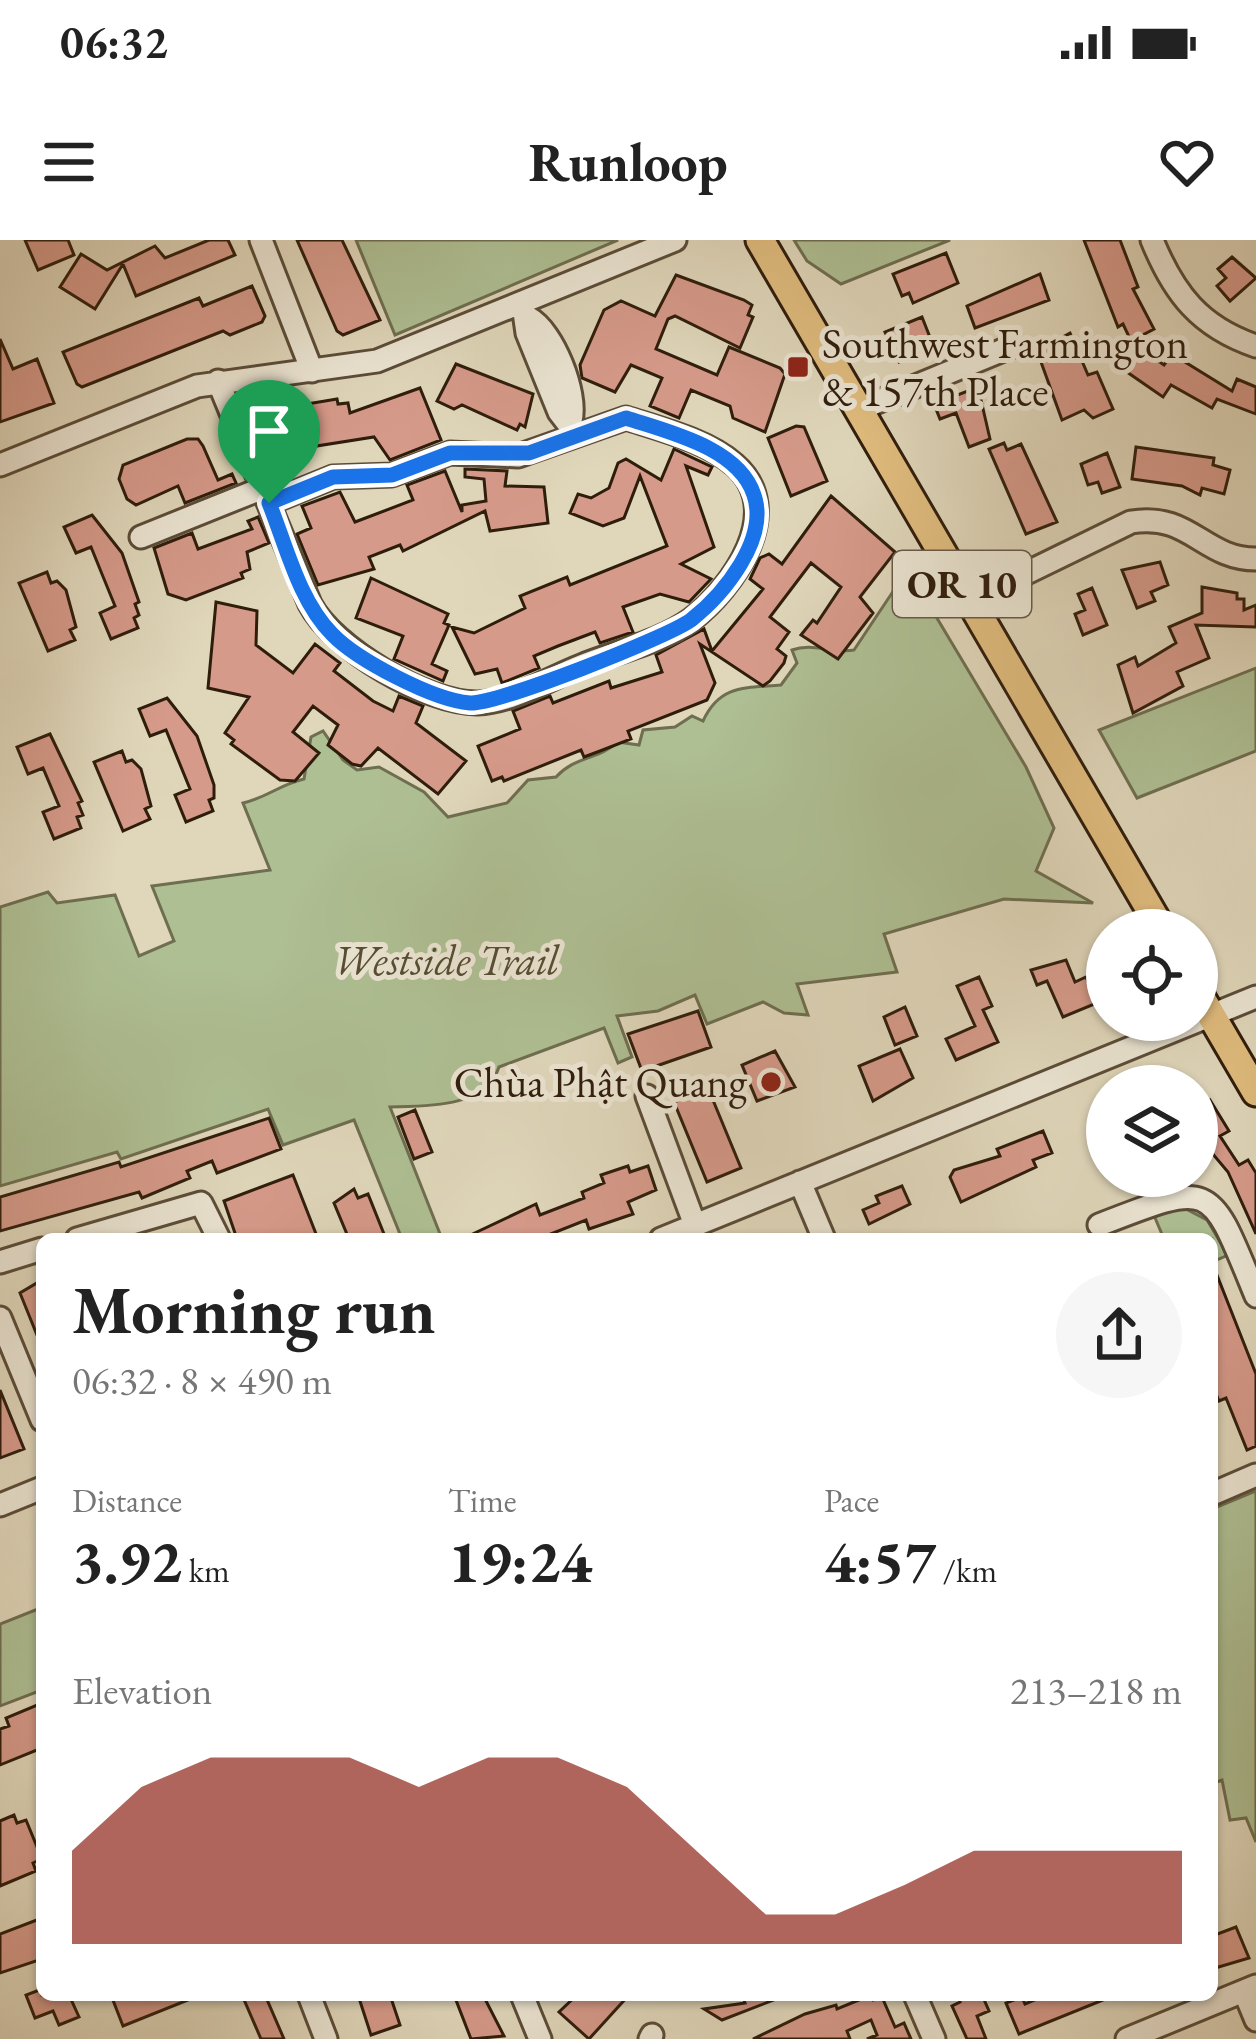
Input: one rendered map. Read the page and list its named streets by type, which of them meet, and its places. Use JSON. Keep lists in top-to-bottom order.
{
  "streets": {
    "main road": ["OR 10"]
  },
  "parks": ["Westside Trail"],
  "places": {
    "transit": ["Southwest Farmington & 157th Place"],
    "other": ["Chùa Phật Quang"]
  },
  "page": {
    "status": "06:32",
    "header": "Runloop",
    "heading": ["Morning run", "06:32 · 8 × 490 m"],
    "stats": [
      ["Distance", "3.92 km"],
      ["Time", "19:24"],
      ["Pace", "4:57 /km"]
    ],
    "chart": ["Elevation", "213–218 m"]
  }
}
